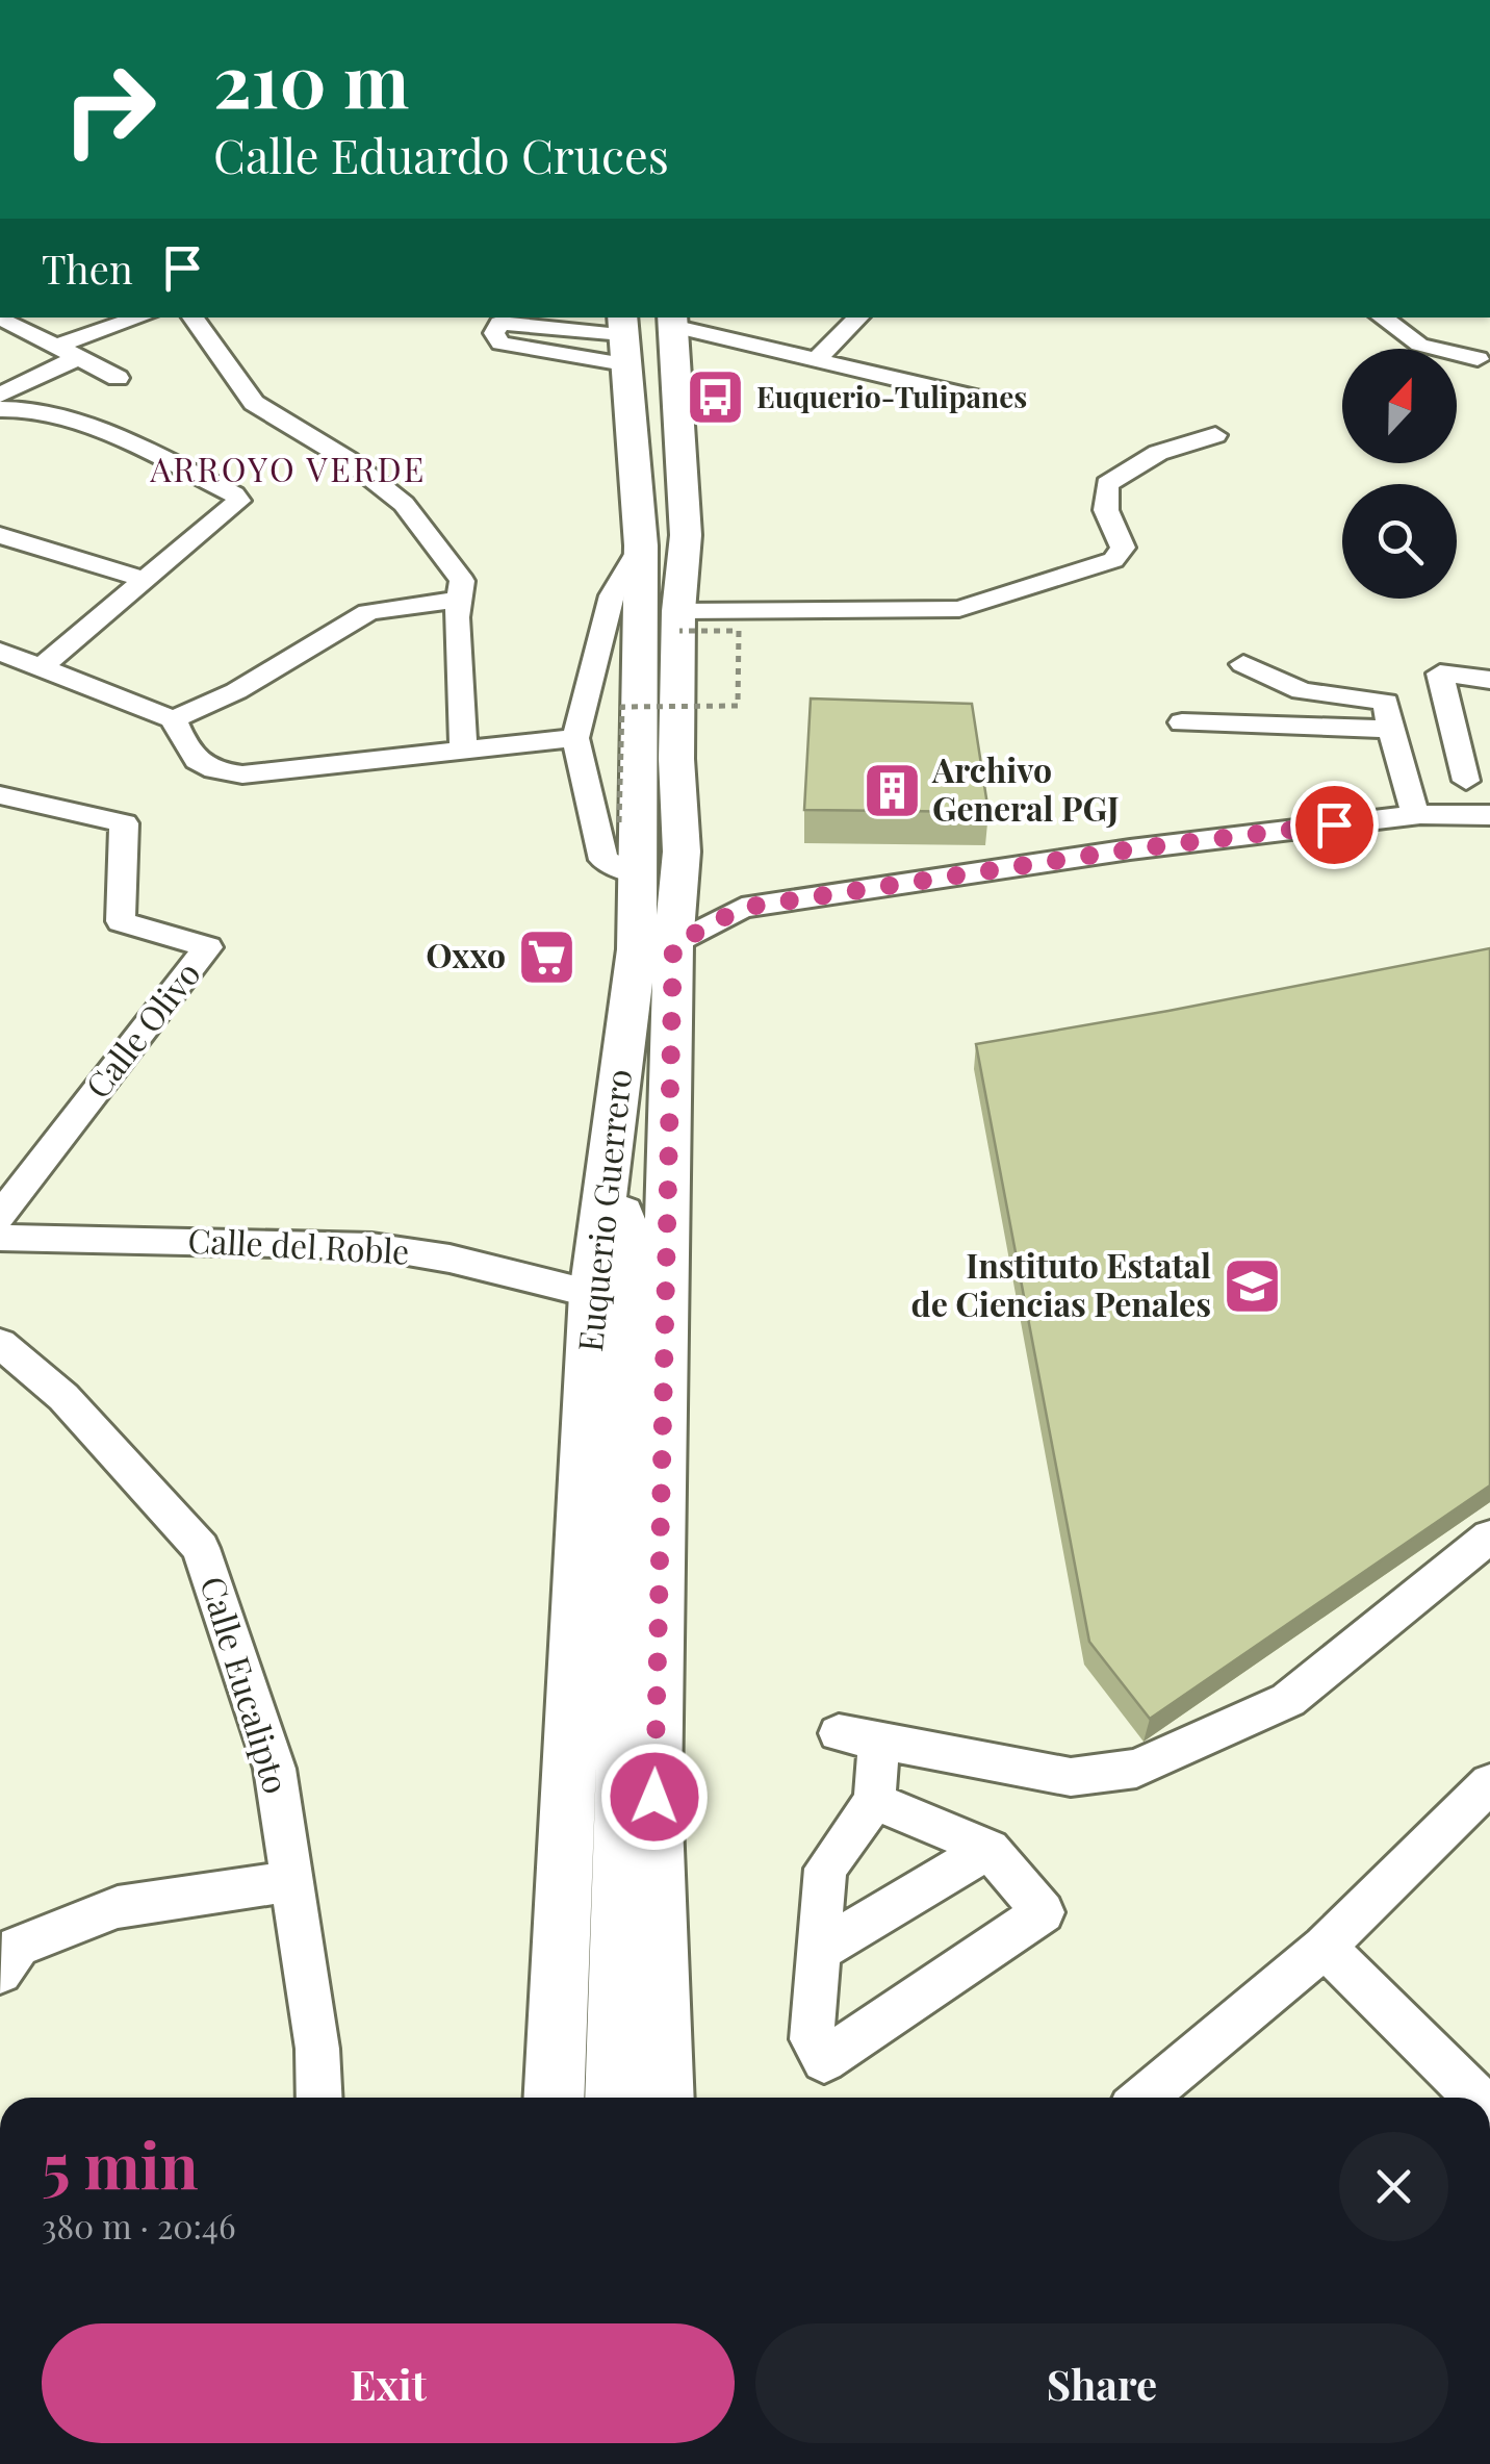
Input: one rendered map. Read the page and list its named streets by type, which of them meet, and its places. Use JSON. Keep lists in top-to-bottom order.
{
  "streets": {
    "main road": ["Euquerio Guerrero"],
    "street": ["Calle Olivo", "Calle del Roble", "Calle Eucalipto"]
  },
  "crossings": [
    ["Euquerio Guerrero", "Calle del Roble"]
  ],
  "districts": ["ARROYO VERDE"],
  "places": {
    "bus stop": ["Euquerio-Tulipanes"],
    "building": ["Archivo General PGJ"],
    "supermarket": ["Oxxo"],
    "school or university": ["Instituto Estatal de Ciencias Penales"]
  },
  "north": "top",
  "page": {
    "turn": ["210 m", "Calle Eduardo Cruces"],
    "then": "Then",
    "heading": ["5 min", "380 m · 20:46"],
    "buttons": ["Exit", "Share"]
  }
}
